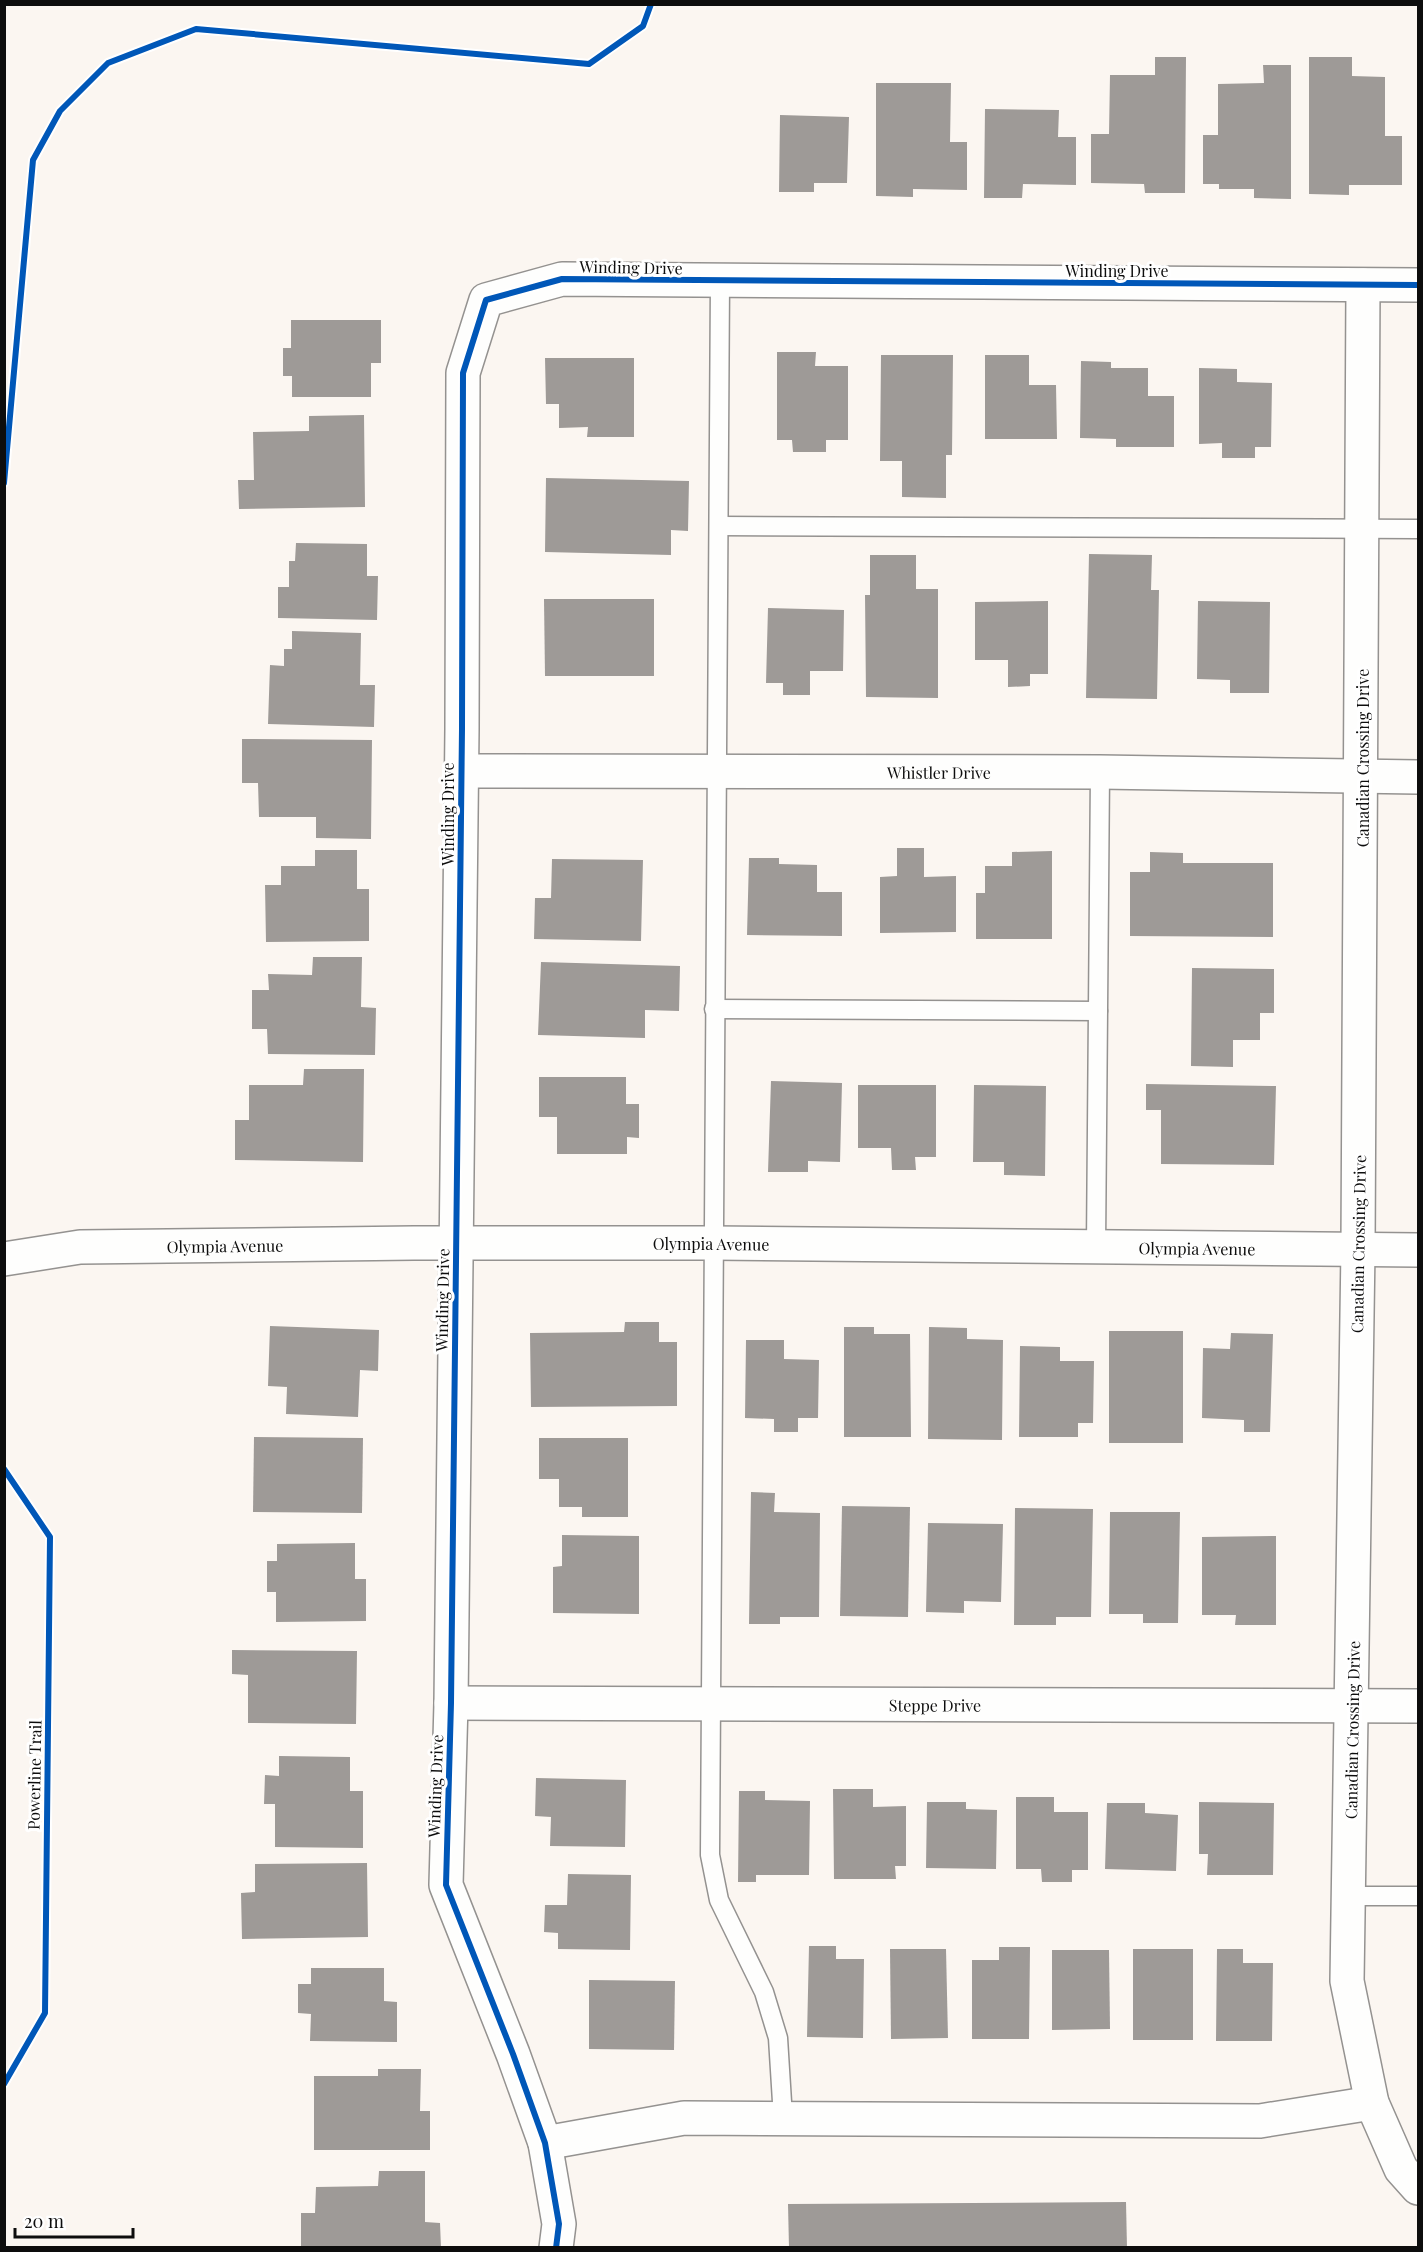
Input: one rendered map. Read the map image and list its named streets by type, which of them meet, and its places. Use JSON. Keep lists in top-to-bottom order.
{
  "streets": {
    "street": [
      "Winding Drive",
      "Canadian Crossing Drive",
      "Whistler Drive",
      "Olympia Avenue",
      "Steppe Drive"
    ],
    "cycle path": ["Powerline Trail"]
  },
  "crossings": [
    ["Winding Drive", "Canadian Crossing Drive"],
    ["Winding Drive", "Whistler Drive"],
    ["Winding Drive", "Olympia Avenue"],
    ["Winding Drive", "Steppe Drive"],
    ["Canadian Crossing Drive", "Whistler Drive"],
    ["Canadian Crossing Drive", "Olympia Avenue"],
    ["Canadian Crossing Drive", "Steppe Drive"]
  ],
  "scale_bar": "20 m"
}
